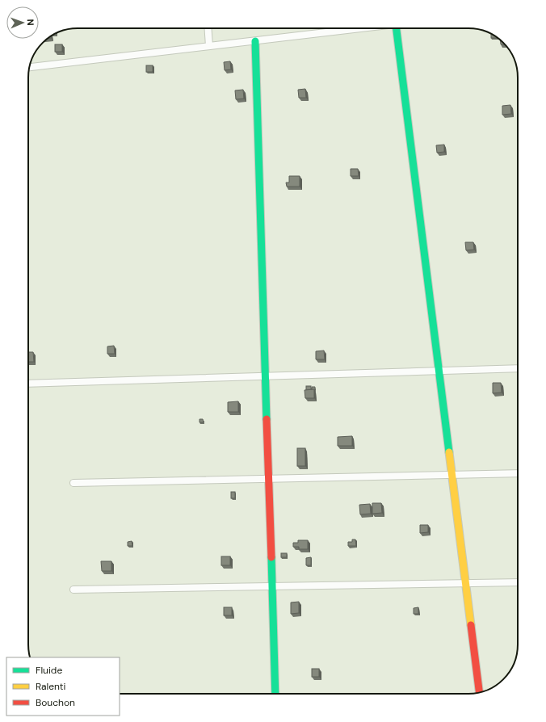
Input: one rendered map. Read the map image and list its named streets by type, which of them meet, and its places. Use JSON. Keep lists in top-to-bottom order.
{
  "legend": ["Fluide", "Ralenti", "Bouchon"],
  "north": "right"
}
